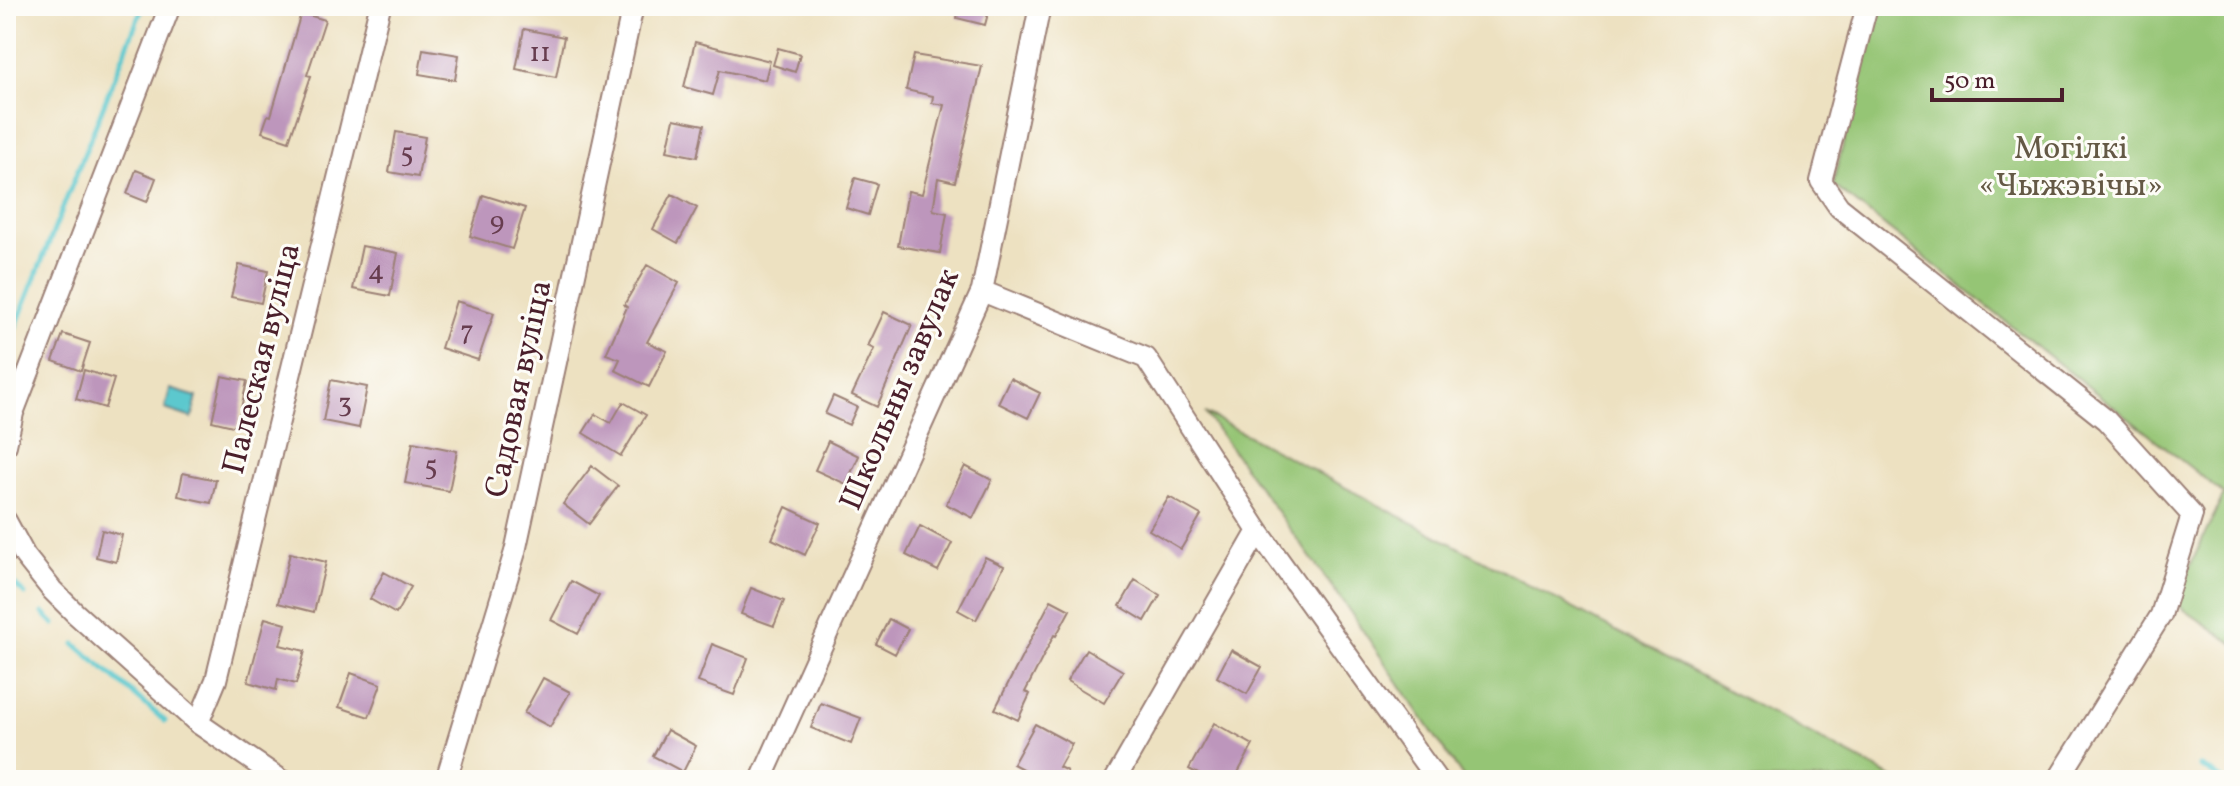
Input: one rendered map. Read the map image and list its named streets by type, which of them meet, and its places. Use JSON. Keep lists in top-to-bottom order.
{
  "streets": {
    "street": ["Палеская вуліца", "Садовая вуліца", "Школьны завулак"]
  },
  "parks": ["Могілкі «Чыжэвічы»"],
  "house_numbers": [
    "11",
    "5",
    "9",
    "4",
    "7",
    "3",
    "5"
  ],
  "scale_bar": "50 m"
}
